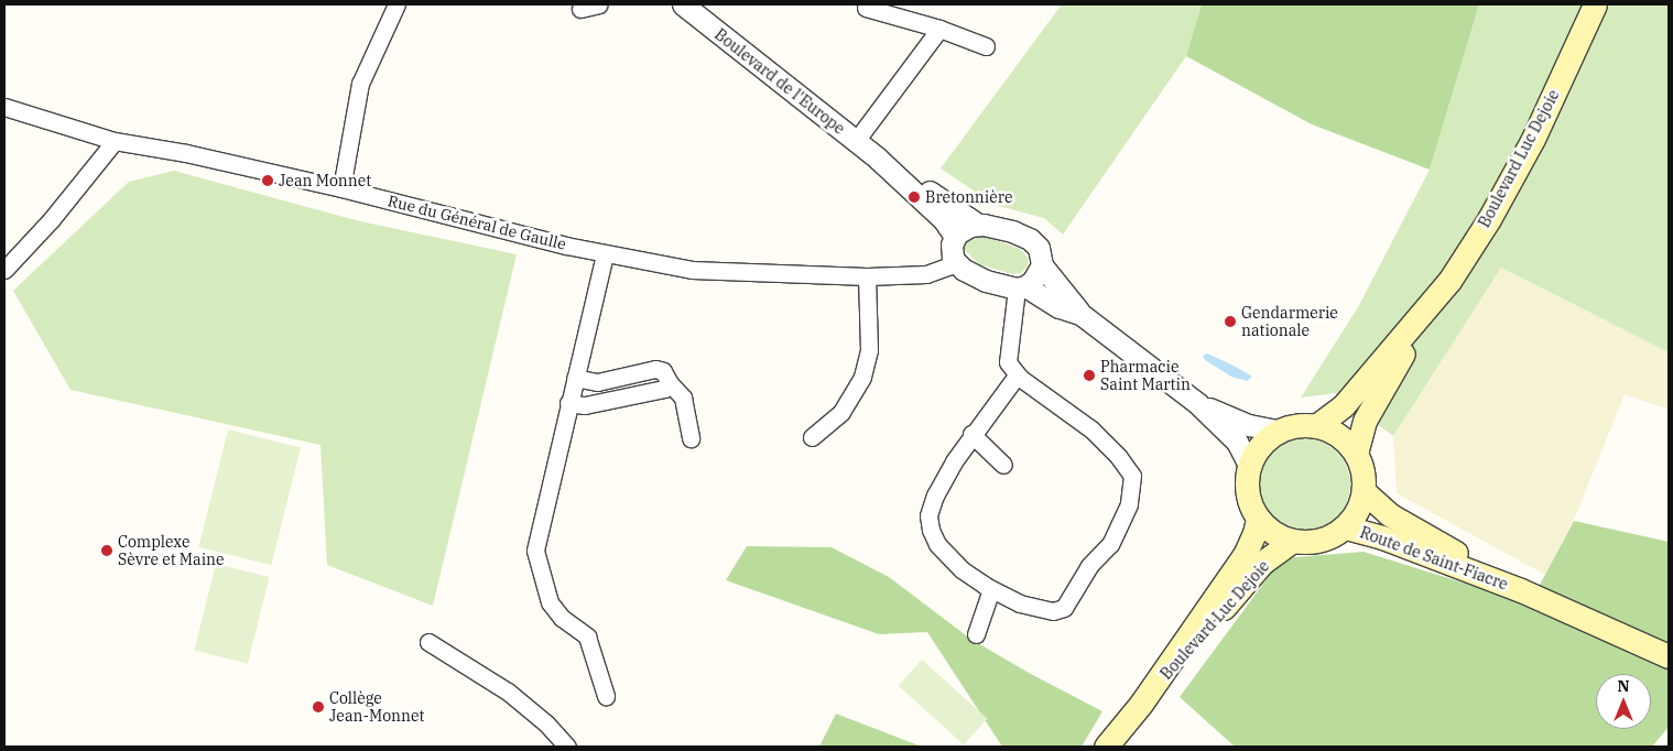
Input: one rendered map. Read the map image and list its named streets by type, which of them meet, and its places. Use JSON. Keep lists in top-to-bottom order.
{
  "streets": {
    "main road": ["Boulevard Luc Dejoie", "Route de Saint-Fiacre"],
    "street": ["Boulevard de l'Europe", "Rue du Général de Gaulle"]
  },
  "crossings": [
    ["Boulevard de l'Europe", "Rue du Général de Gaulle"],
    ["Boulevard Luc Dejoie", "Route de Saint-Fiacre"]
  ],
  "places": [
    "Jean Monnet",
    "Bretonnière",
    "Gendarmerie nationale",
    "Pharmacie Saint Martin",
    "Complexe Sèvre et Maine",
    "Collège Jean-Monnet"
  ],
  "north": "top"
}
